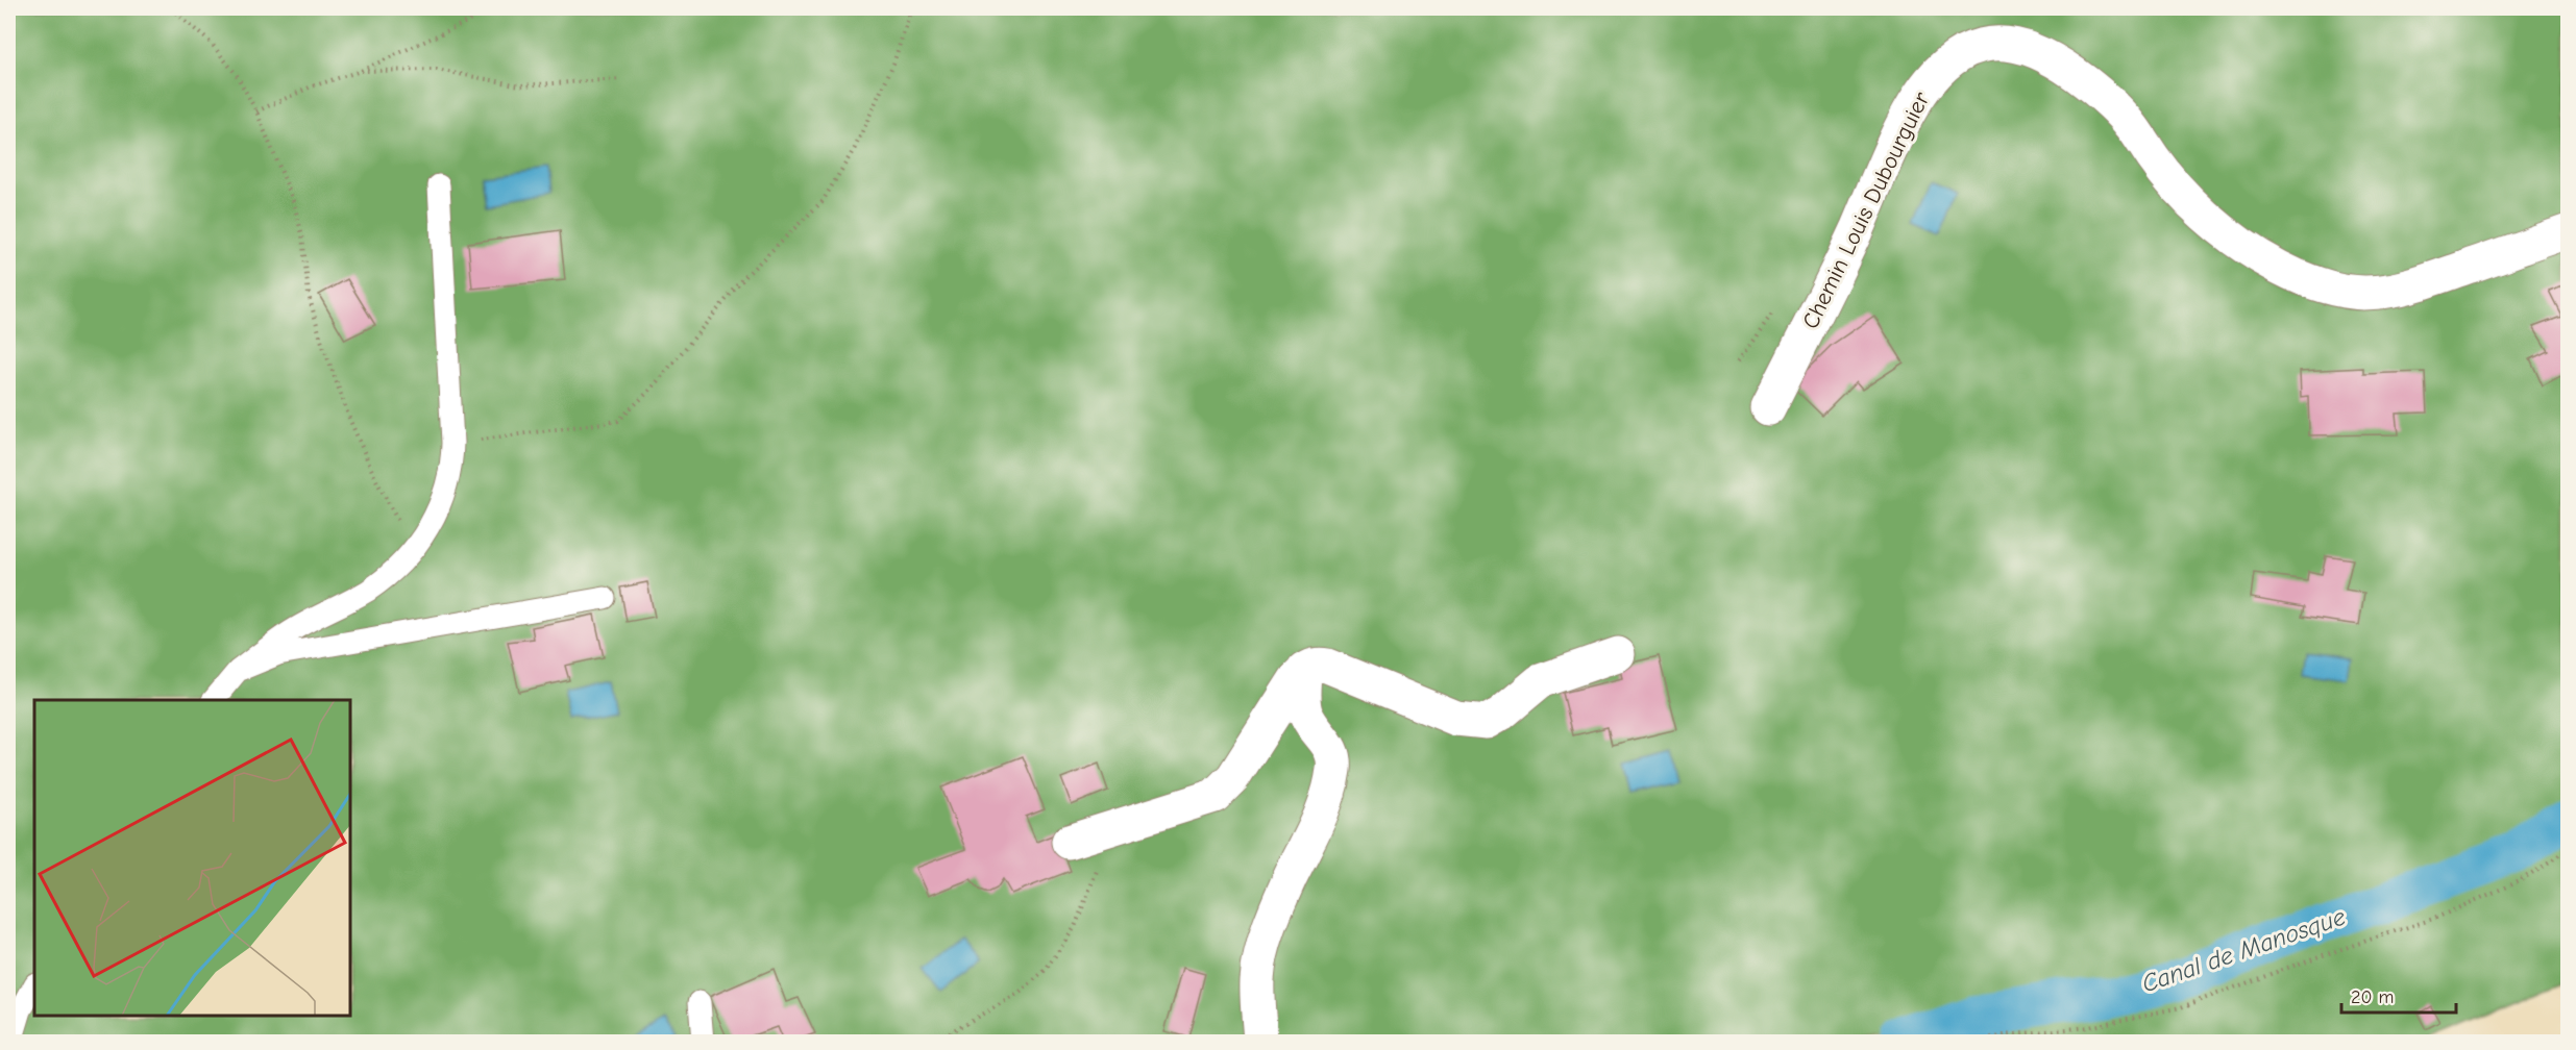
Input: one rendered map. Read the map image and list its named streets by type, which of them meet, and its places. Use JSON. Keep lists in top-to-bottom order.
{
  "streets": {
    "street": ["Chemin Louis Dubourguier"]
  },
  "water": ["Canal de Manosque"],
  "scale_bar": "20 m"
}
